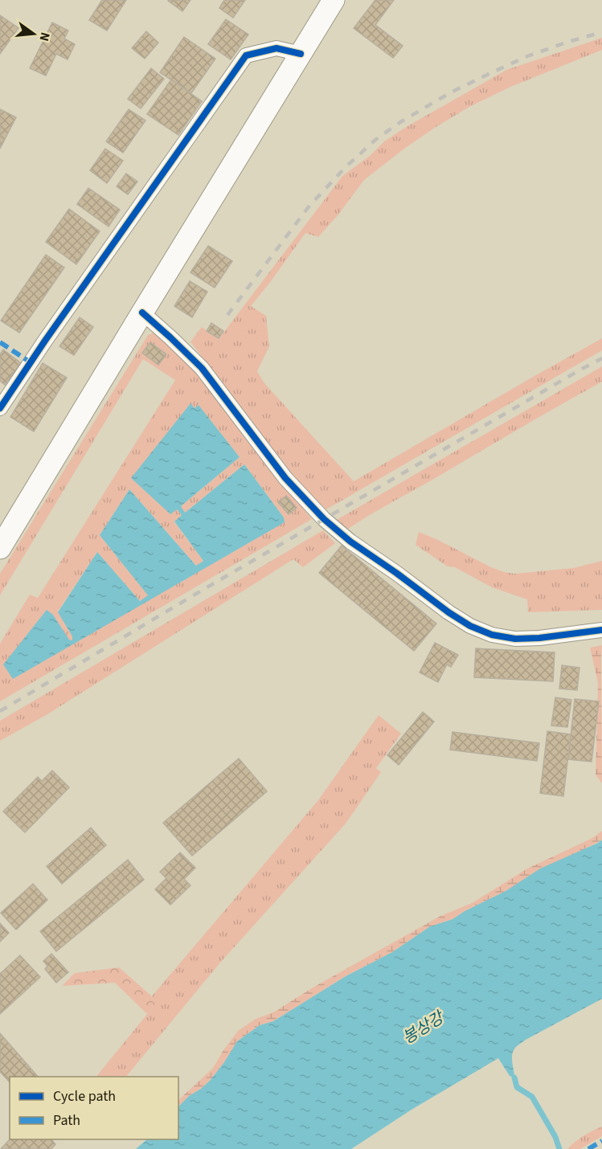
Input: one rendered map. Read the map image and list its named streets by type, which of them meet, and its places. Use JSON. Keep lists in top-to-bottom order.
{
  "water": ["봉상강"],
  "legend": ["Cycle path", "Path"],
  "north": "right"
}
